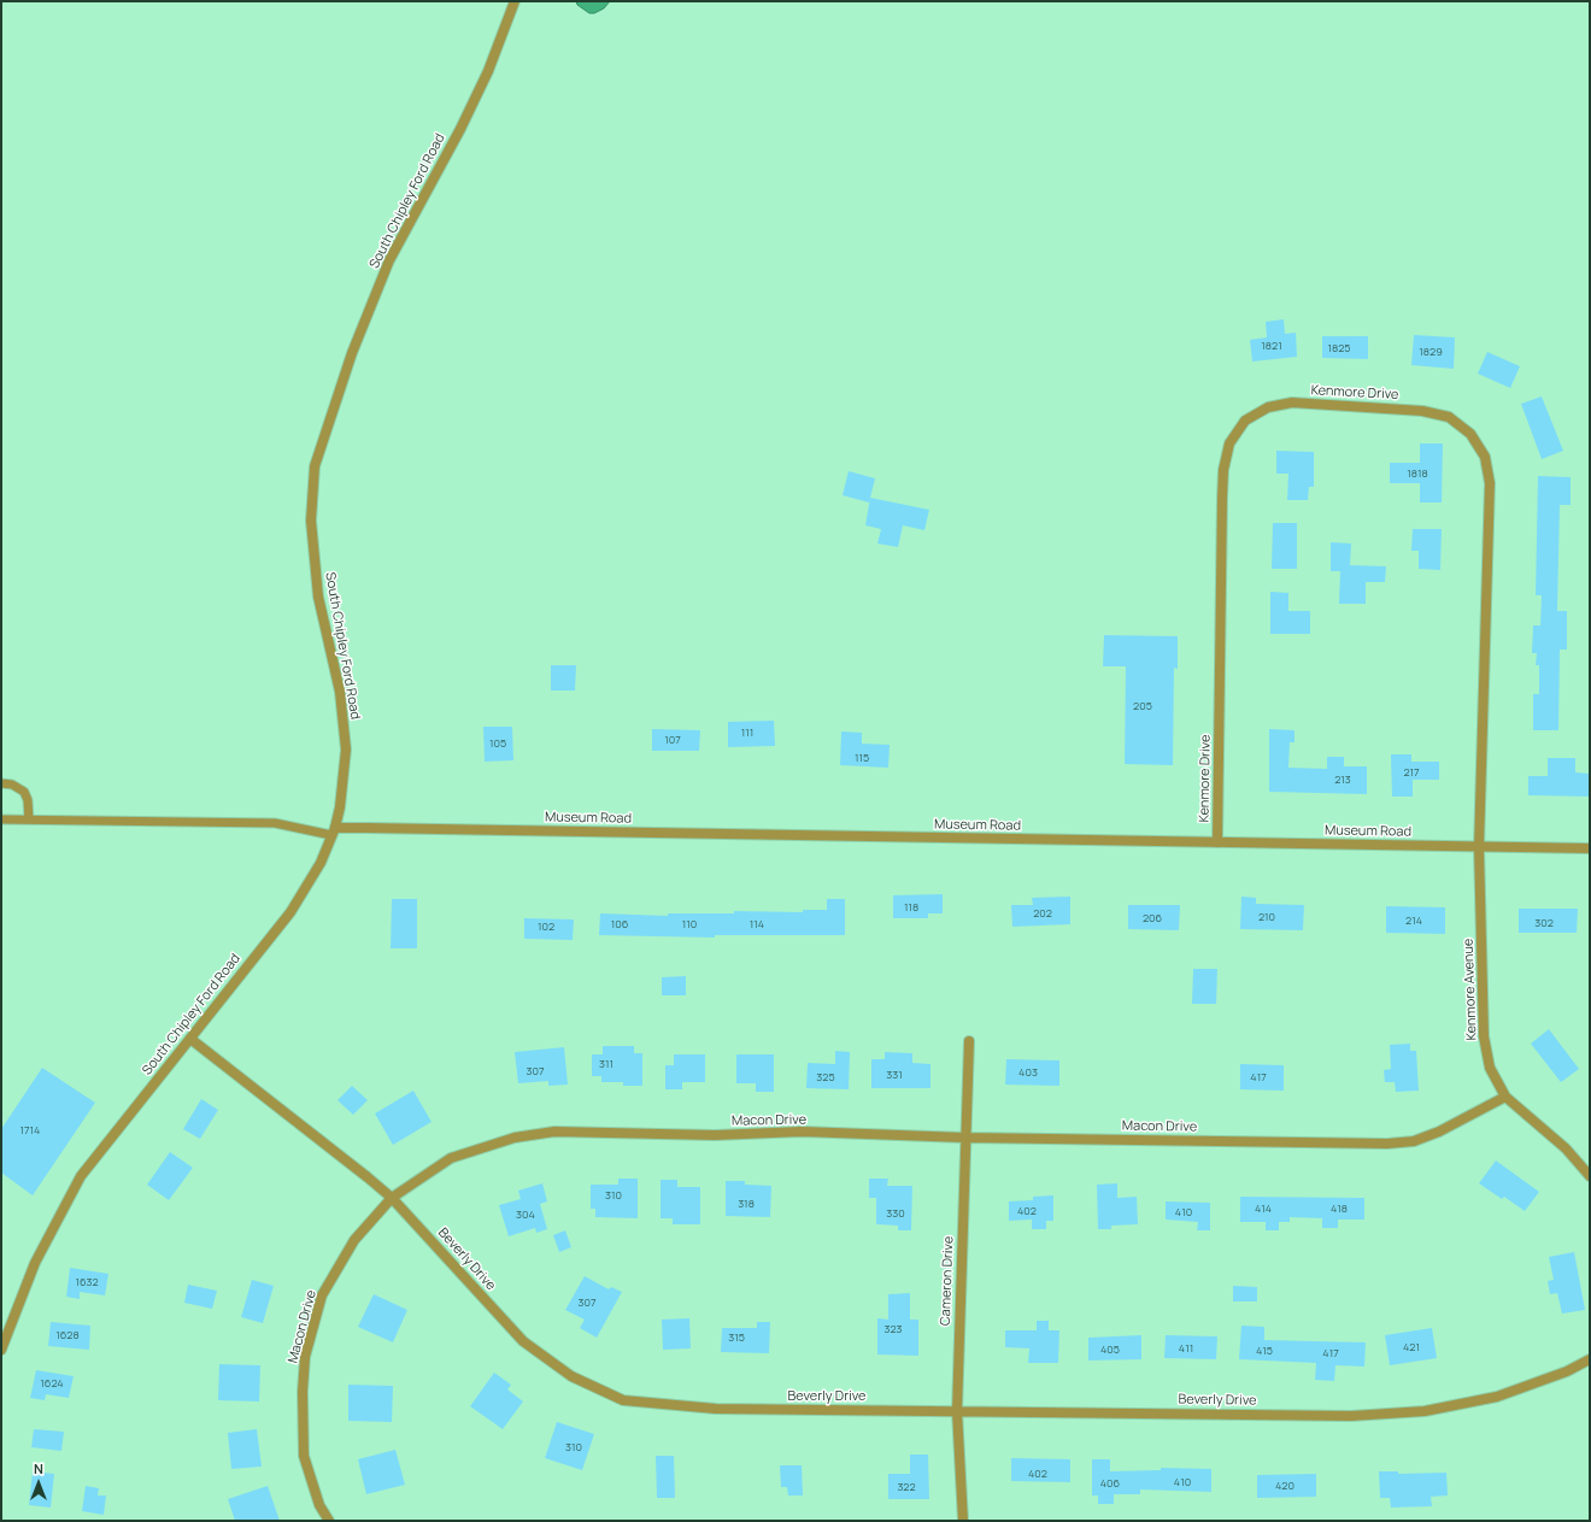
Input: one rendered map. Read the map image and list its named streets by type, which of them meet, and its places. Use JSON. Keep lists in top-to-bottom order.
{
  "streets": {
    "street": [
      "South Chipley Ford Road",
      "Kenmore Drive",
      "Museum Road",
      "Kenmore Avenue",
      "Macon Drive",
      "Beverly Drive",
      "Cameron Drive"
    ]
  },
  "crossings": [
    ["South Chipley Ford Road", "Museum Road"],
    ["South Chipley Ford Road", "Beverly Drive"],
    ["Kenmore Drive", "Museum Road"],
    ["Kenmore Drive", "Kenmore Avenue"],
    ["Museum Road", "Kenmore Avenue"],
    ["Kenmore Avenue", "Macon Drive"],
    ["Macon Drive", "Beverly Drive"],
    ["Macon Drive", "Cameron Drive"],
    ["Beverly Drive", "Cameron Drive"]
  ],
  "house_numbers": [
    "1821",
    "1825",
    "1829",
    "1818",
    "205",
    "111",
    "107",
    "105",
    "115",
    "217",
    "213",
    "118",
    "202",
    "210",
    "206",
    "214",
    "302",
    "106",
    "110",
    "114",
    "102",
    "311",
    "307",
    "403",
    "331",
    "325",
    "417",
    "1714",
    "310",
    "318",
    "414",
    "418",
    "402",
    "410",
    "330",
    "304",
    "1632",
    "307",
    "323",
    "1628",
    "315",
    "421",
    "411",
    "405",
    "415",
    "417",
    "1624",
    "310",
    "402",
    "410",
    "406",
    "420",
    "322"
  ],
  "north": "top"
}
